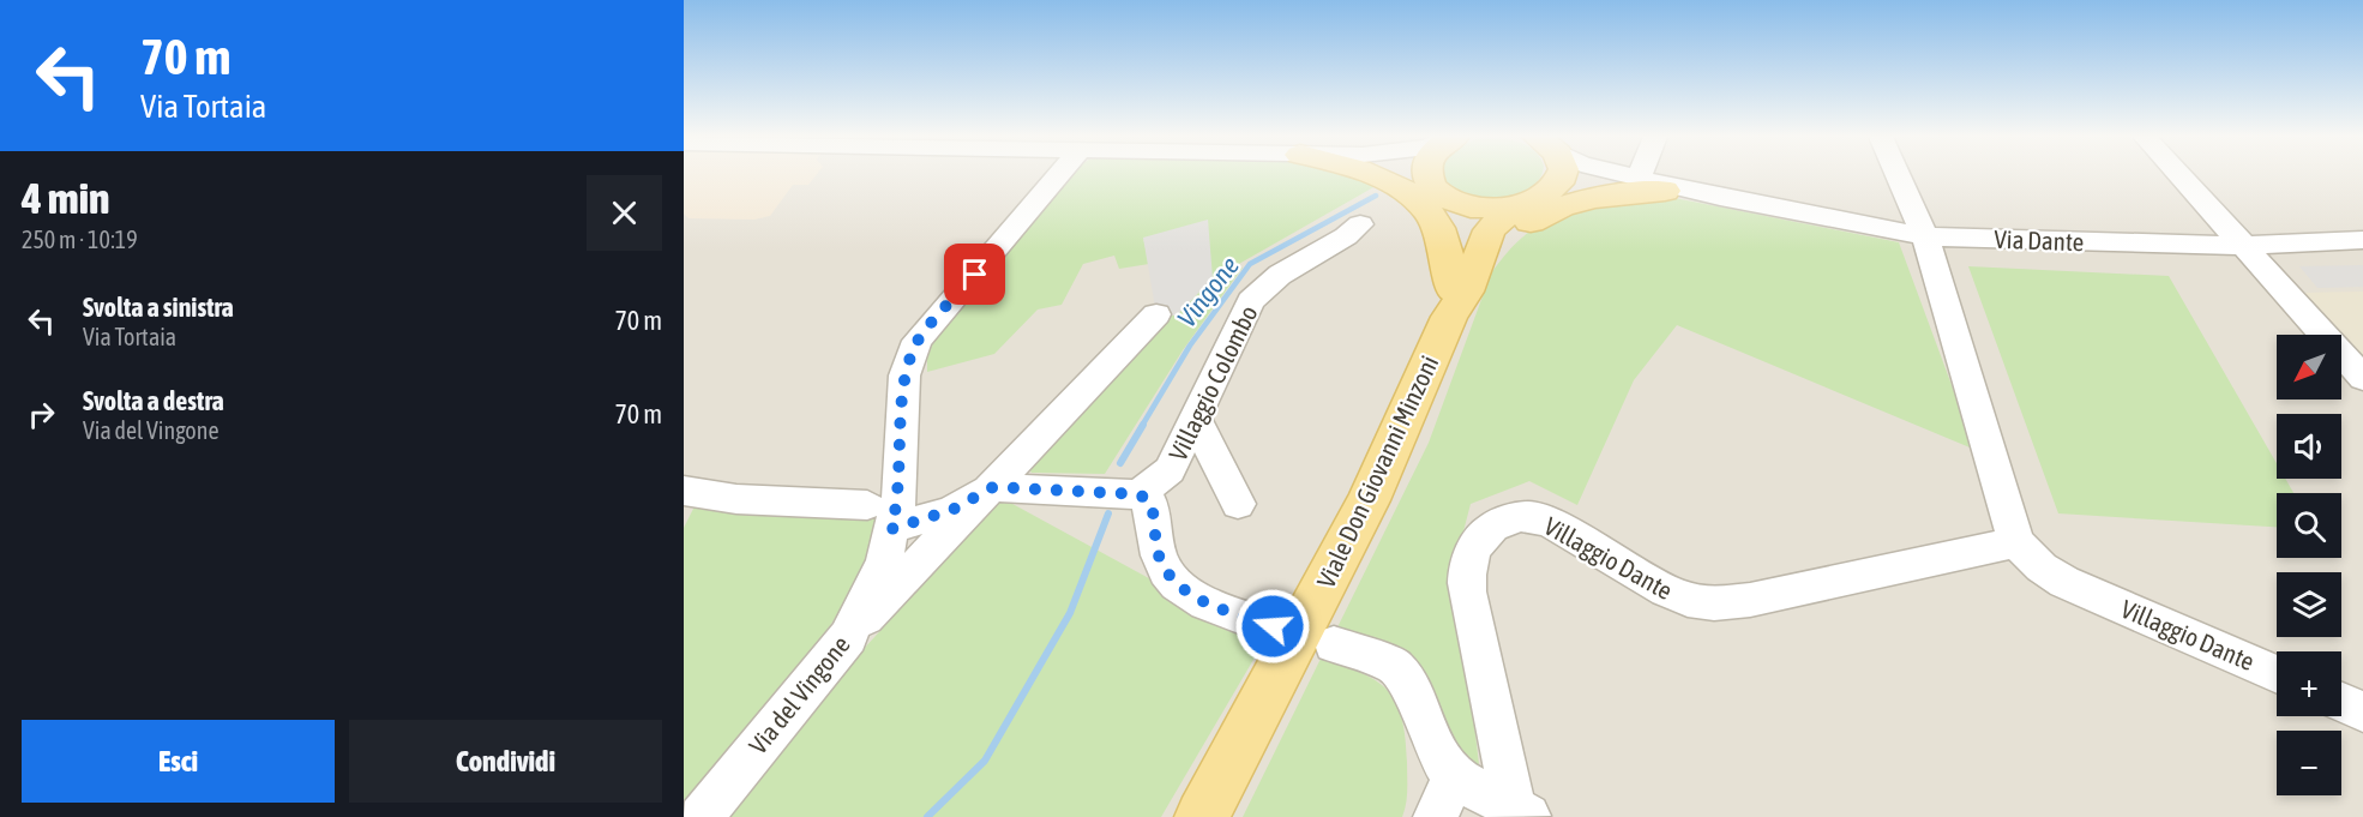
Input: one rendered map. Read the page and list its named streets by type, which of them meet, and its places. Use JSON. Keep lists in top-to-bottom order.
{
  "streets": {
    "main road": ["Viale Don Giovanni Minzoni"],
    "street": [
      "Via Dante",
      "Villaggio Colombo",
      "Villaggio Dante",
      "Via del Vingone"
    ]
  },
  "crossings": [
    ["Via Dante", "Villaggio Dante"]
  ],
  "water": ["Vingone"],
  "north": "bottom left",
  "page": {
    "turn": ["70 m", "Via Tortaia"],
    "heading": ["4 min", "250 m · 10:19"],
    "list": [
      {
        "name": "Svolta a sinistra",
        "note": "Via Tortaia",
        "value": "70 m"
      },
      {
        "name": "Svolta a destra",
        "note": "Via del Vingone",
        "value": "70 m"
      }
    ],
    "map_buttons": ["+", "−"],
    "buttons": ["Esci", "Condividi"]
  }
}
